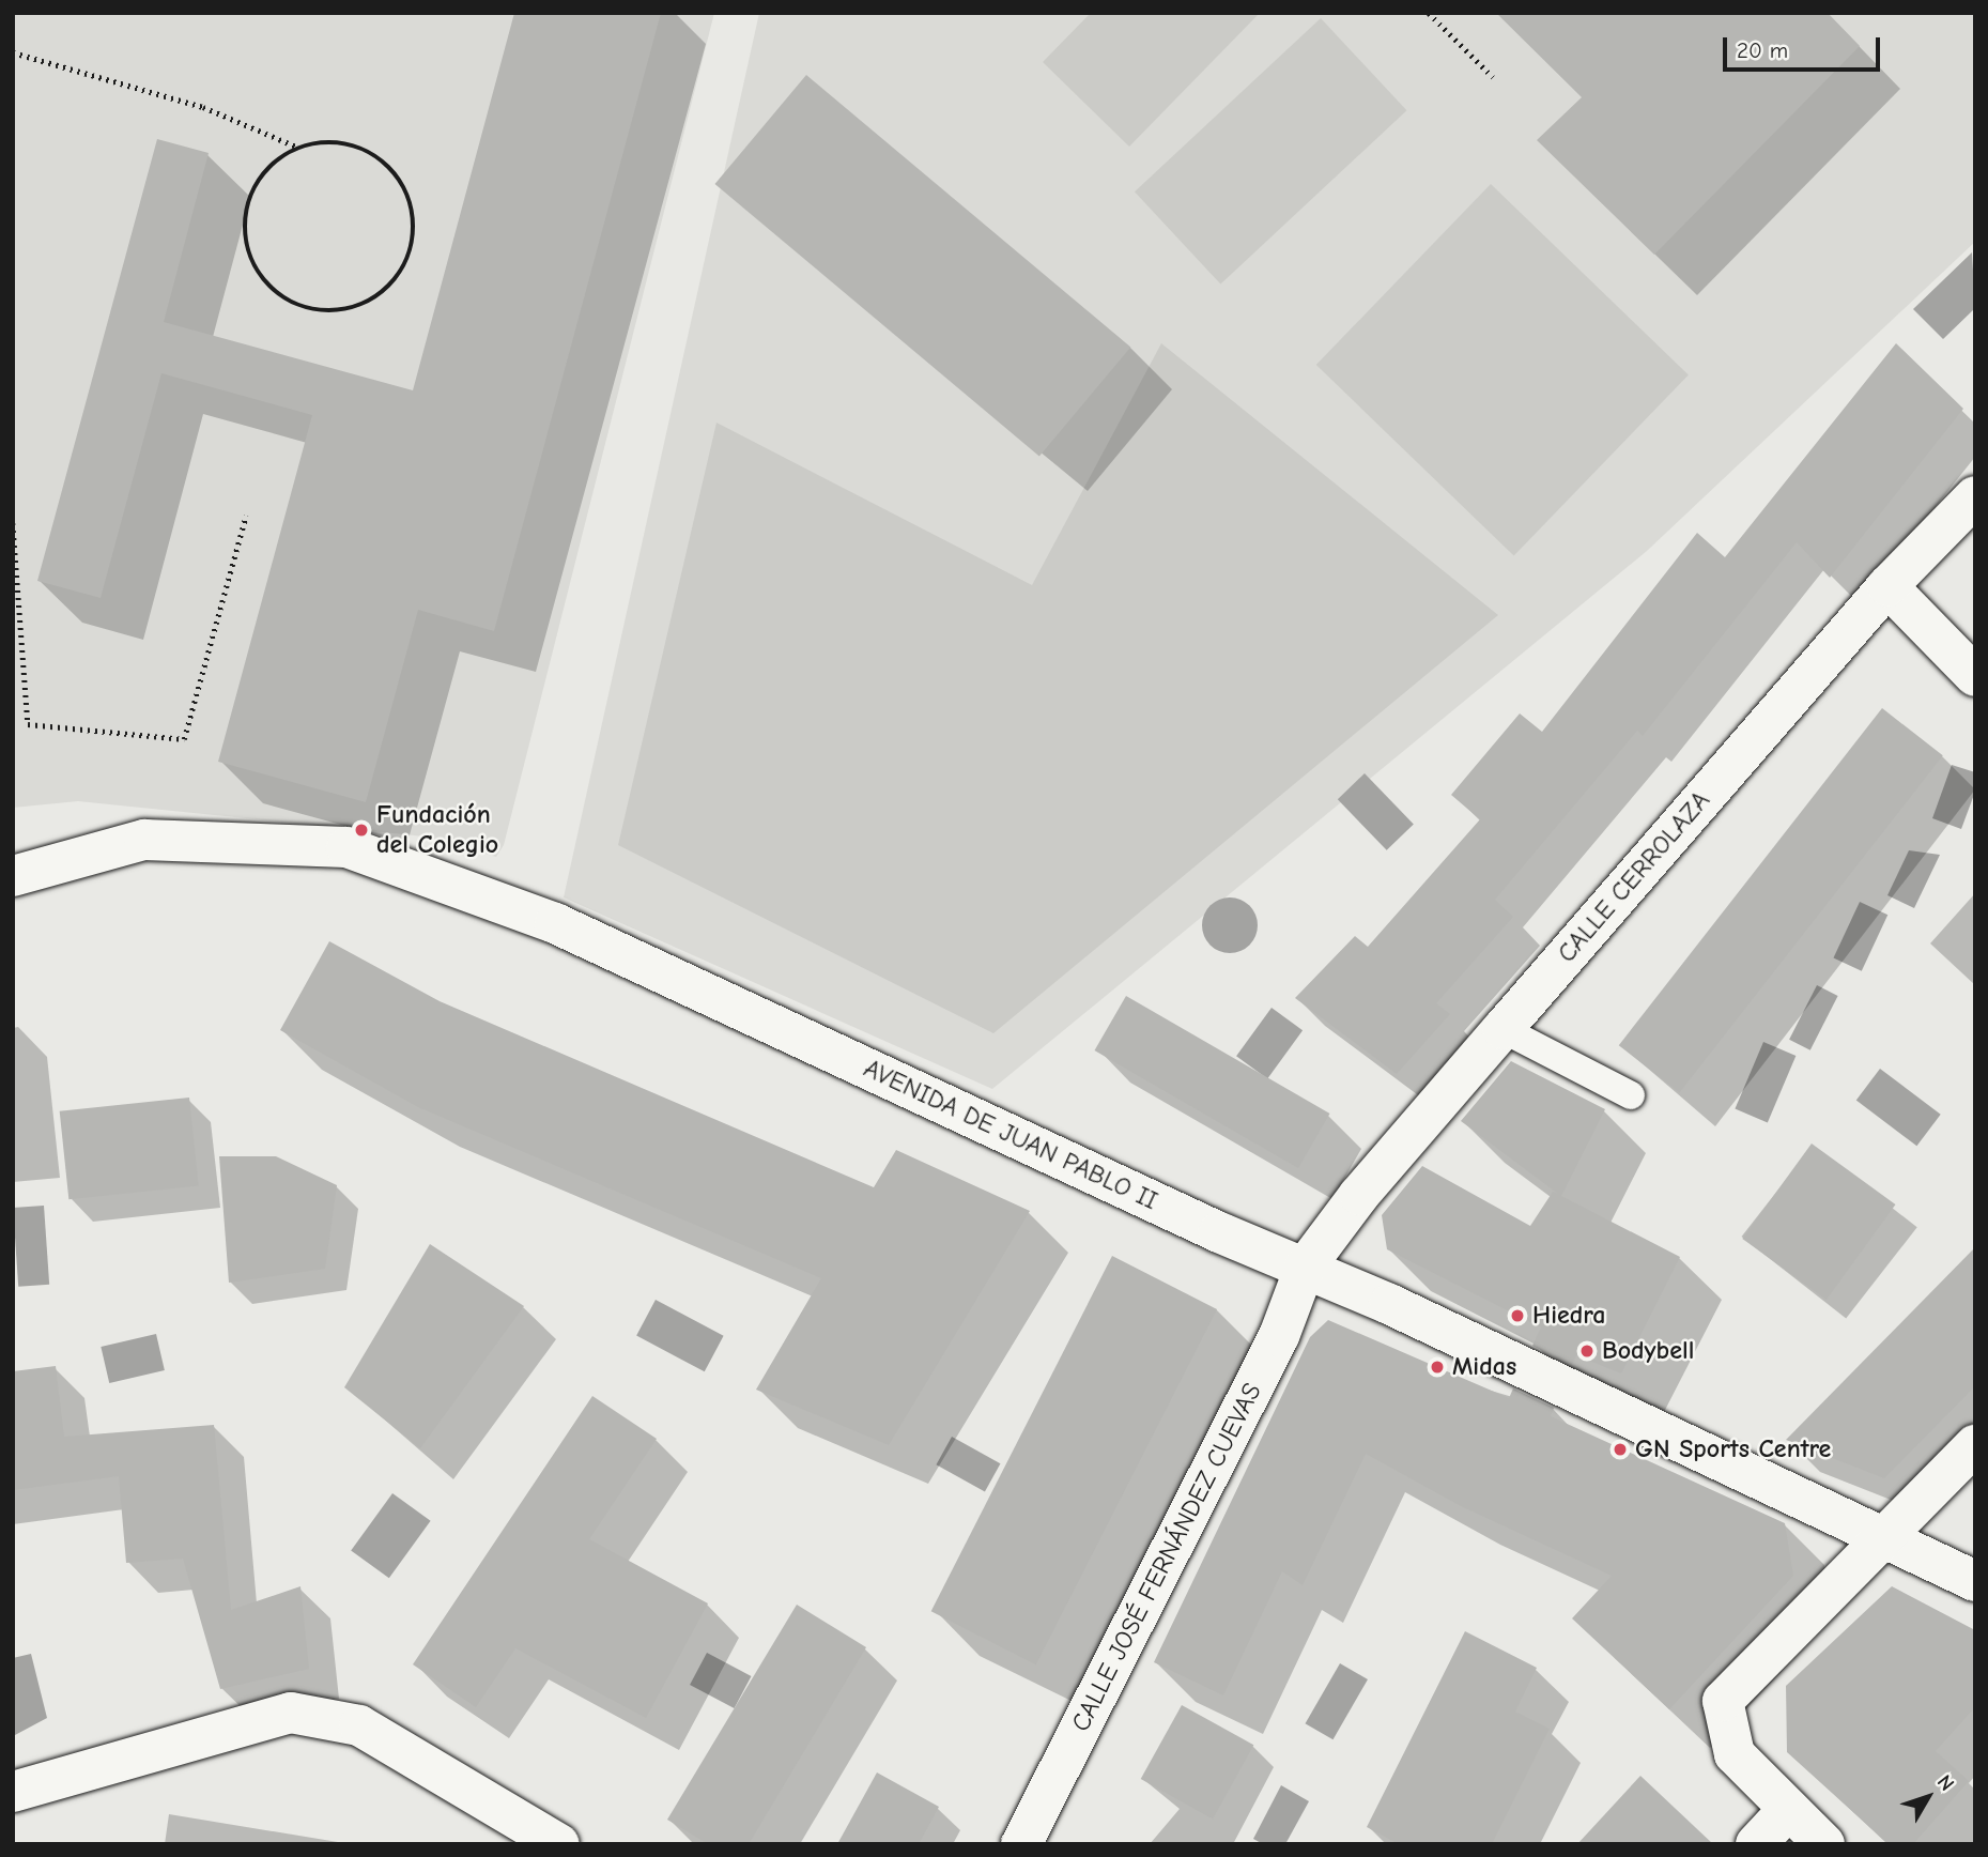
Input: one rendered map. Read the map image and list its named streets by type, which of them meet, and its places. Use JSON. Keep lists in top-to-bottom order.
{
  "streets": {
    "street": ["CALLE CERROLAZA", "AVENIDA DE JUAN PABLO II", "CALLE JOSÉ FERNÁNDEZ CUEVAS"]
  },
  "crossings": [
    ["CALLE CERROLAZA", "AVENIDA DE JUAN PABLO II"],
    ["CALLE CERROLAZA", "CALLE JOSÉ FERNÁNDEZ CUEVAS"],
    ["AVENIDA DE JUAN PABLO II", "CALLE JOSÉ FERNÁNDEZ CUEVAS"]
  ],
  "places": [
    "Fundación del Colegio",
    "Hiedra",
    "Bodybell",
    "Midas",
    "GN Sports Centre"
  ],
  "scale_bar": "20 m",
  "north": "top right"
}
